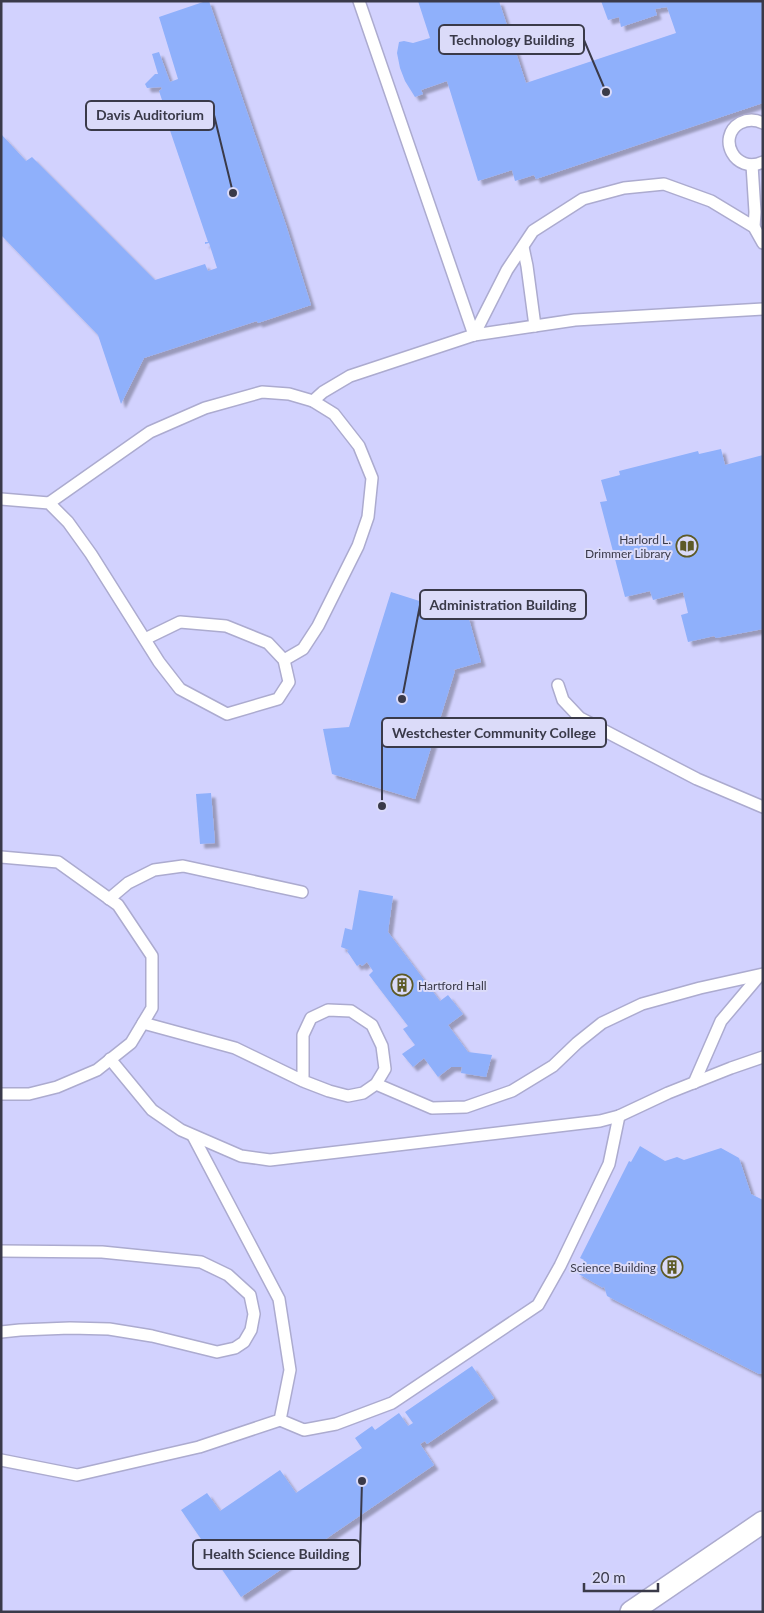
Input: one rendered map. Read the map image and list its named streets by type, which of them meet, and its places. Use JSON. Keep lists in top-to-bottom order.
{
  "places": {
    "other": [
      "Technology Building",
      "Davis Auditorium",
      "Administration Building",
      "Westchester Community College",
      "Health Science Building"
    ],
    "library": ["Harlord L. Drimmer Library"],
    "building": ["Hartford Hall", "Science Building"]
  },
  "scale_bar": "20 m"
}
